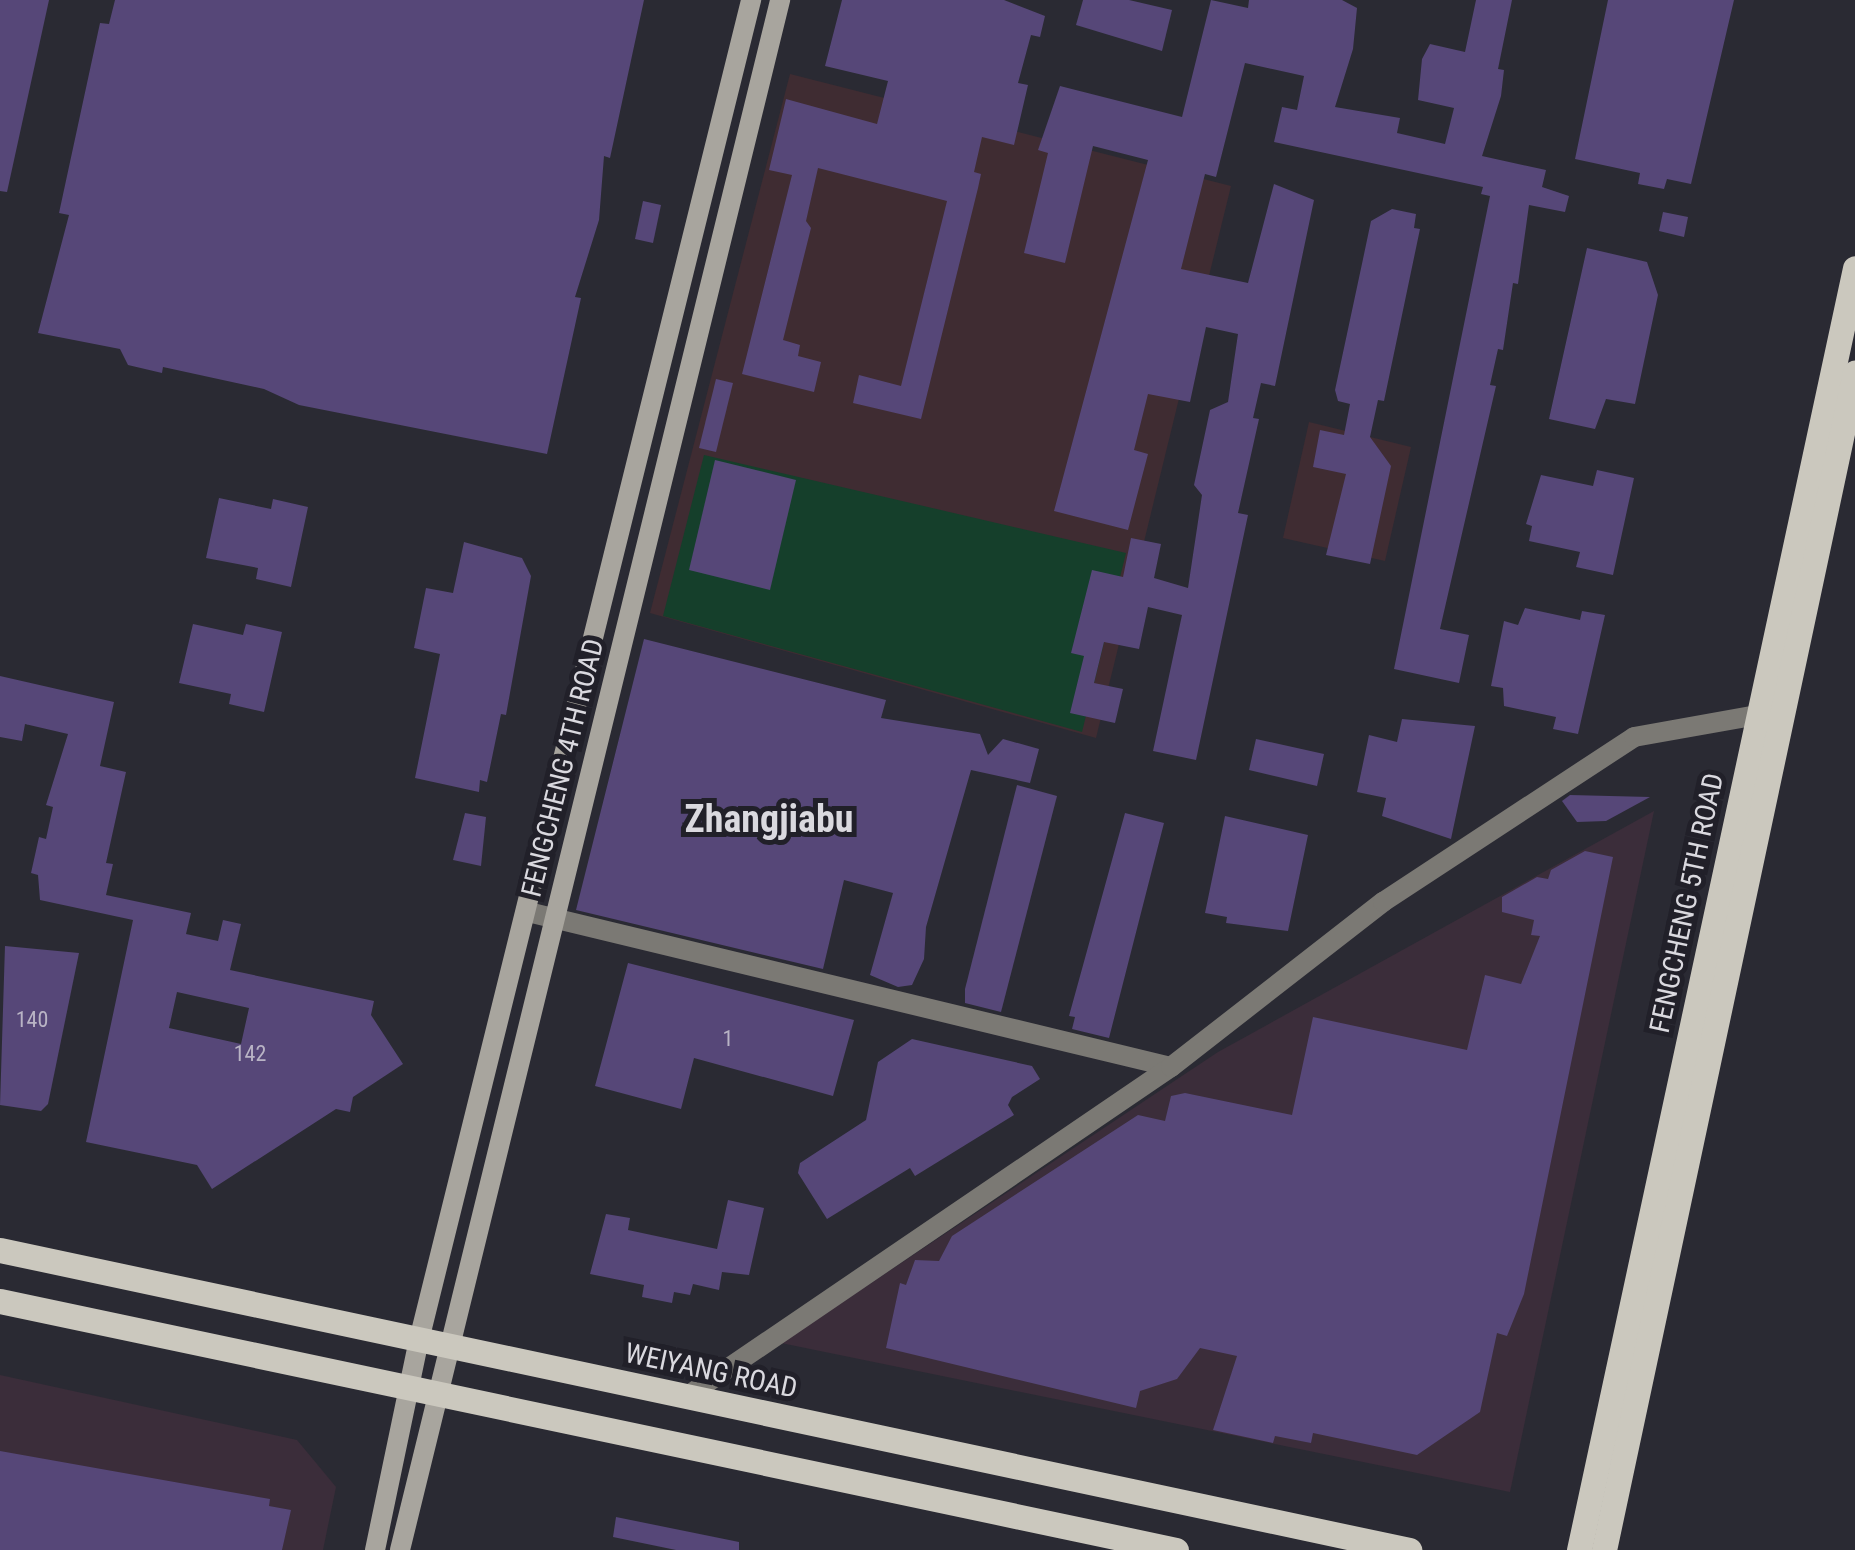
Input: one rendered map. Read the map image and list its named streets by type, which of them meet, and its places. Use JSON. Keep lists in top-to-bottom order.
{
  "streets": {
    "main road": ["FENGCHENG 5TH ROAD", "WEIYANG ROAD"],
    "street": ["FENGCHENG 4TH ROAD"]
  },
  "crossings": [
    ["FENGCHENG 4TH ROAD", "WEIYANG ROAD"]
  ],
  "districts": ["Zhangjiabu"],
  "house_numbers": ["140", "1", "142"]
}
